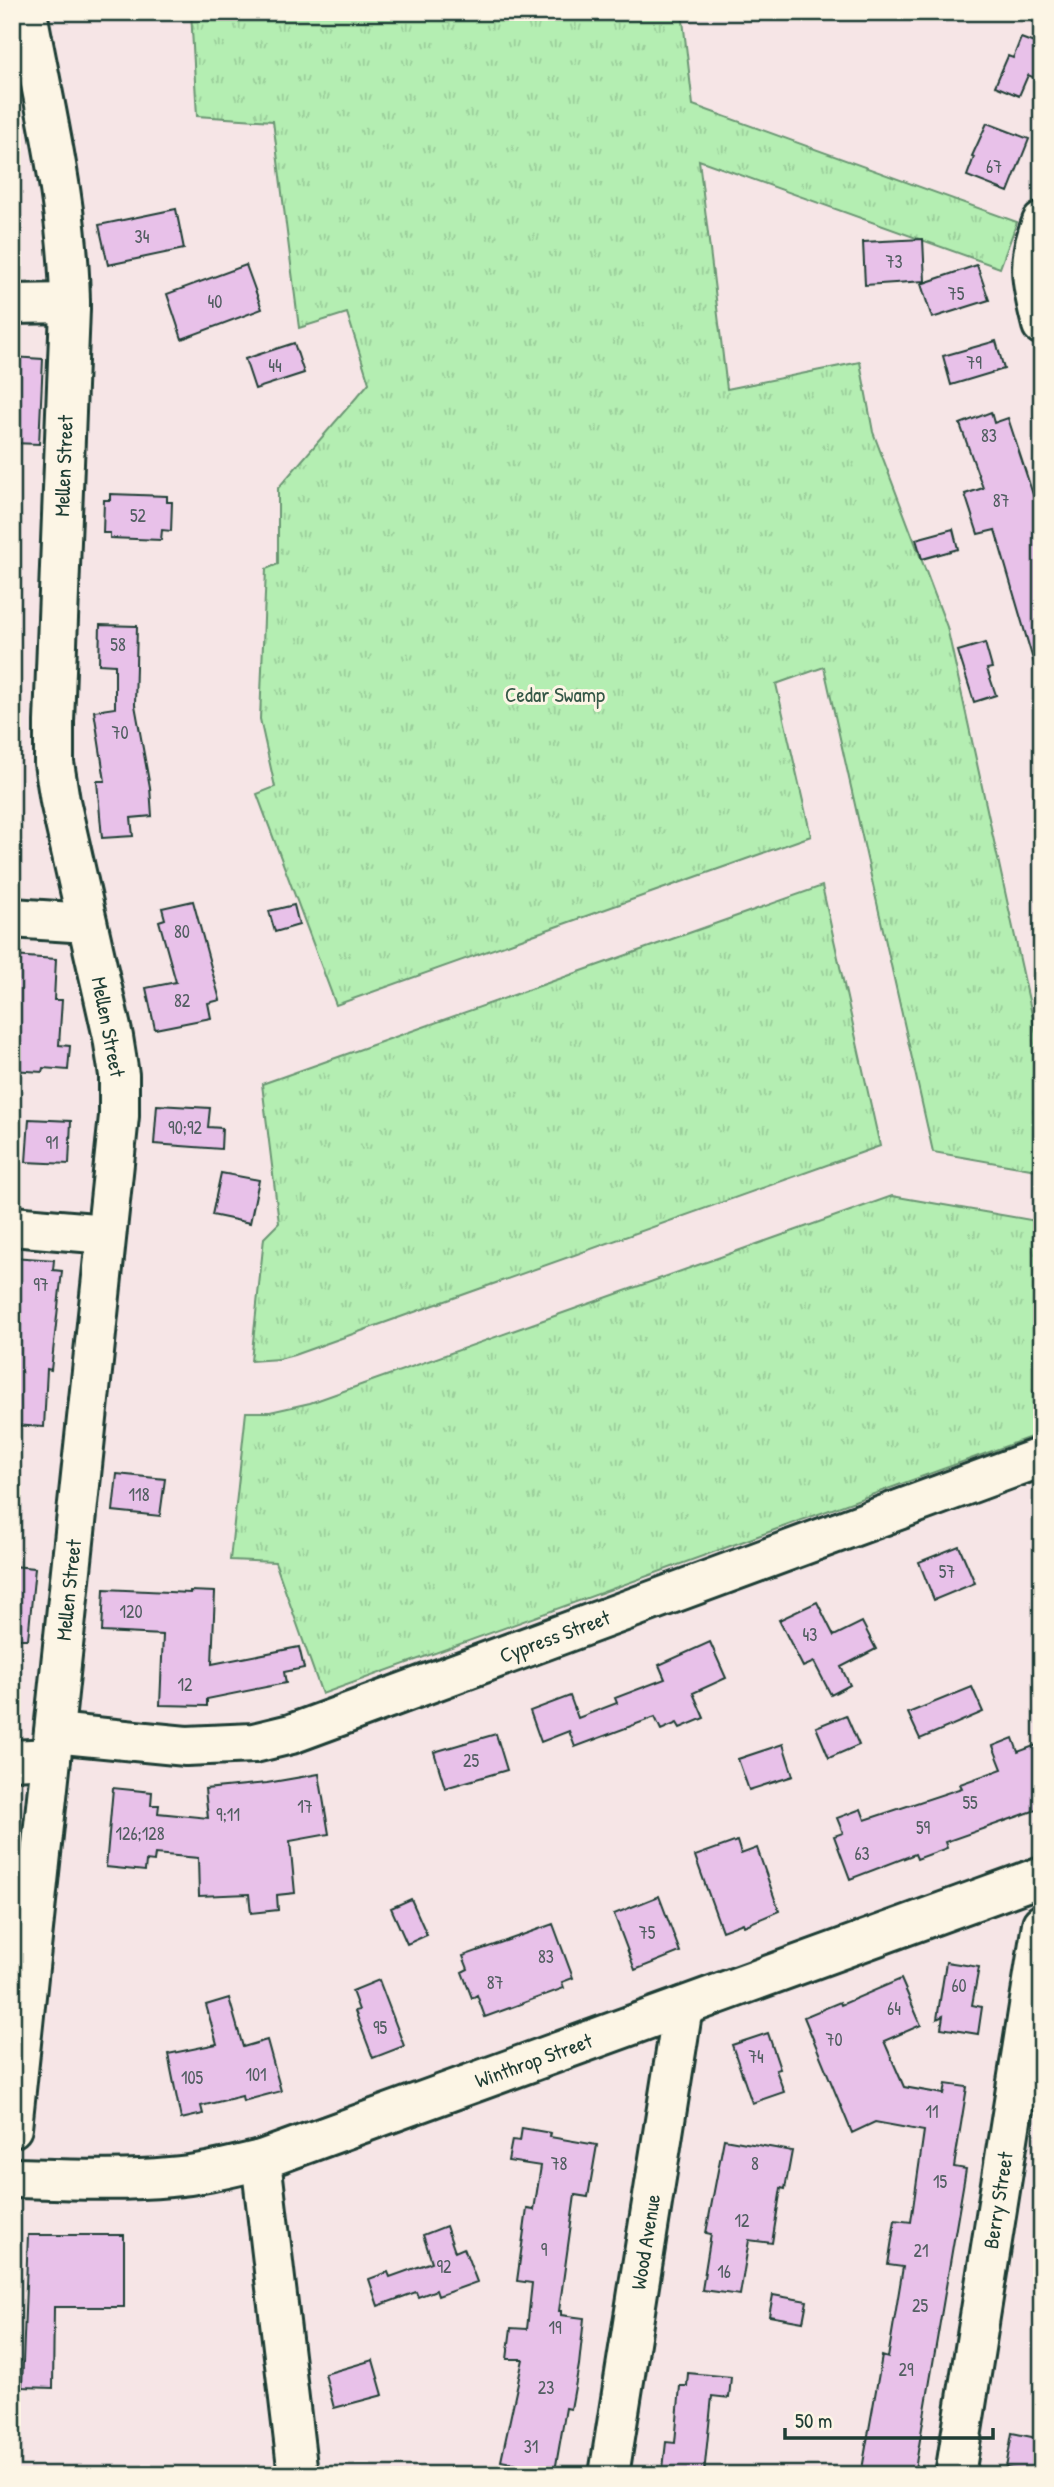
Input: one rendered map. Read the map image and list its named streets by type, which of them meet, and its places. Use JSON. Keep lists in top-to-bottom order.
{
  "streets": {
    "street": [
      "Mellen Street",
      "Cypress Street",
      "Winthrop Street",
      "Berry Street",
      "Wood Avenue"
    ]
  },
  "crossings": [
    ["Mellen Street", "Cypress Street"],
    ["Winthrop Street", "Wood Avenue"]
  ],
  "parks": ["Cedar Swamp"],
  "house_numbers": [
    "67",
    "34",
    "73",
    "75",
    "40",
    "79",
    "44",
    "83",
    "87",
    "52",
    "58",
    "70",
    "80",
    "82",
    "90;92",
    "91",
    "97",
    "118",
    "57",
    "120",
    "43",
    "12",
    "25",
    "55",
    "17",
    "9;11",
    "59",
    "126;128",
    "63",
    "75",
    "83",
    "87",
    "60",
    "64",
    "95",
    "70",
    "74",
    "101",
    "105",
    "11",
    "78",
    "8",
    "15",
    "12",
    "9",
    "21",
    "92",
    "16",
    "25",
    "19",
    "29",
    "23",
    "31"
  ],
  "scale_bar": "50 m"
}
